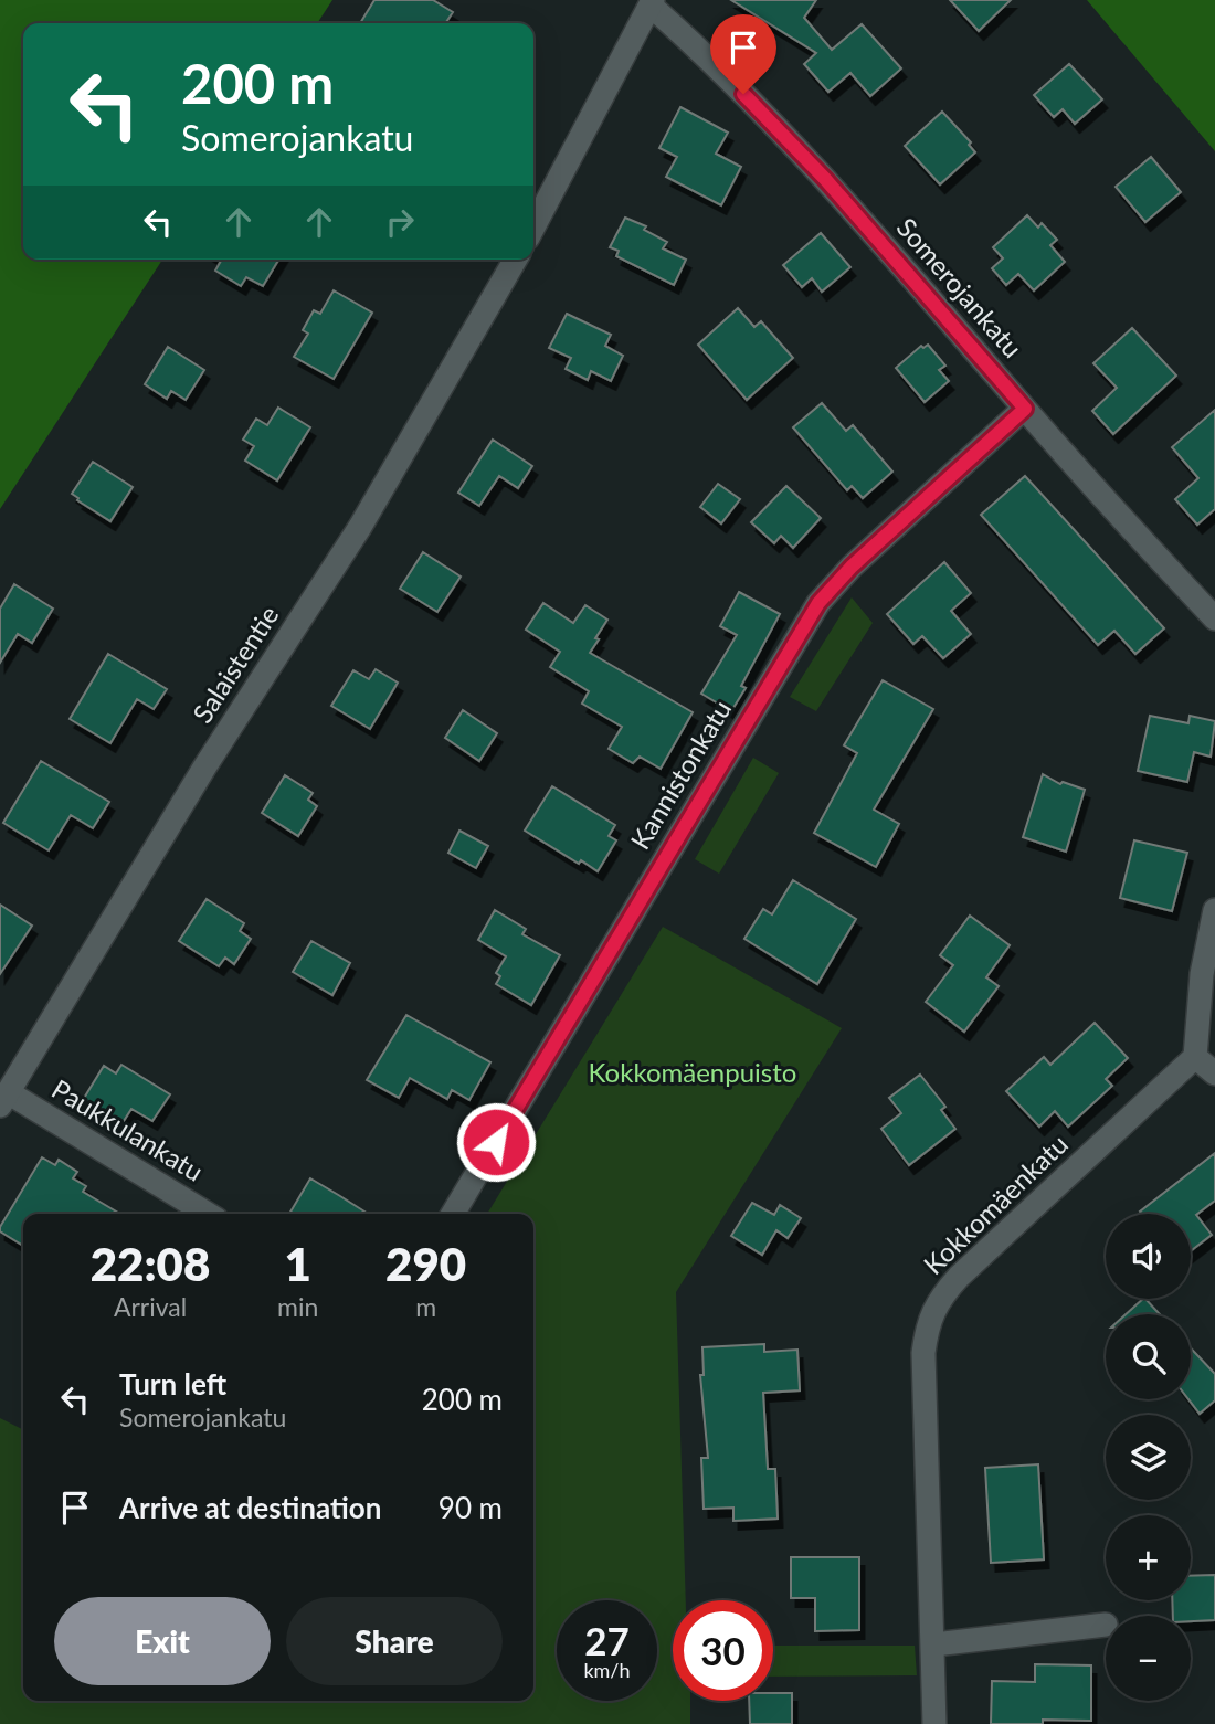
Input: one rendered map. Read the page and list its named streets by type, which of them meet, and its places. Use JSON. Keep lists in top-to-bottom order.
{
  "streets": {
    "street": [
      "Somerojankatu",
      "Salaistentie",
      "Kannistonkatu",
      "Paukkulankatu",
      "Kokkomäenkatu"
    ]
  },
  "crossings": [
    ["Somerojankatu", "Kannistonkatu"],
    ["Salaistentie", "Paukkulankatu"]
  ],
  "parks": ["Kokkomäenpuisto"],
  "page": {
    "turn": ["200 m", "Somerojankatu"],
    "map_buttons": ["+", "−"],
    "eta": [
      "22:08",
      "Arrival",
      "1",
      "min",
      "290",
      "m"
    ],
    "list": [
      {
        "name": "Turn left",
        "note": "Somerojankatu",
        "value": "200 m"
      },
      {
        "name": "Arrive at destination",
        "value": "90 m"
      }
    ],
    "buttons": ["Exit", "Share"],
    "speed": "27 km/h",
    "limit": "30"
  }
}
